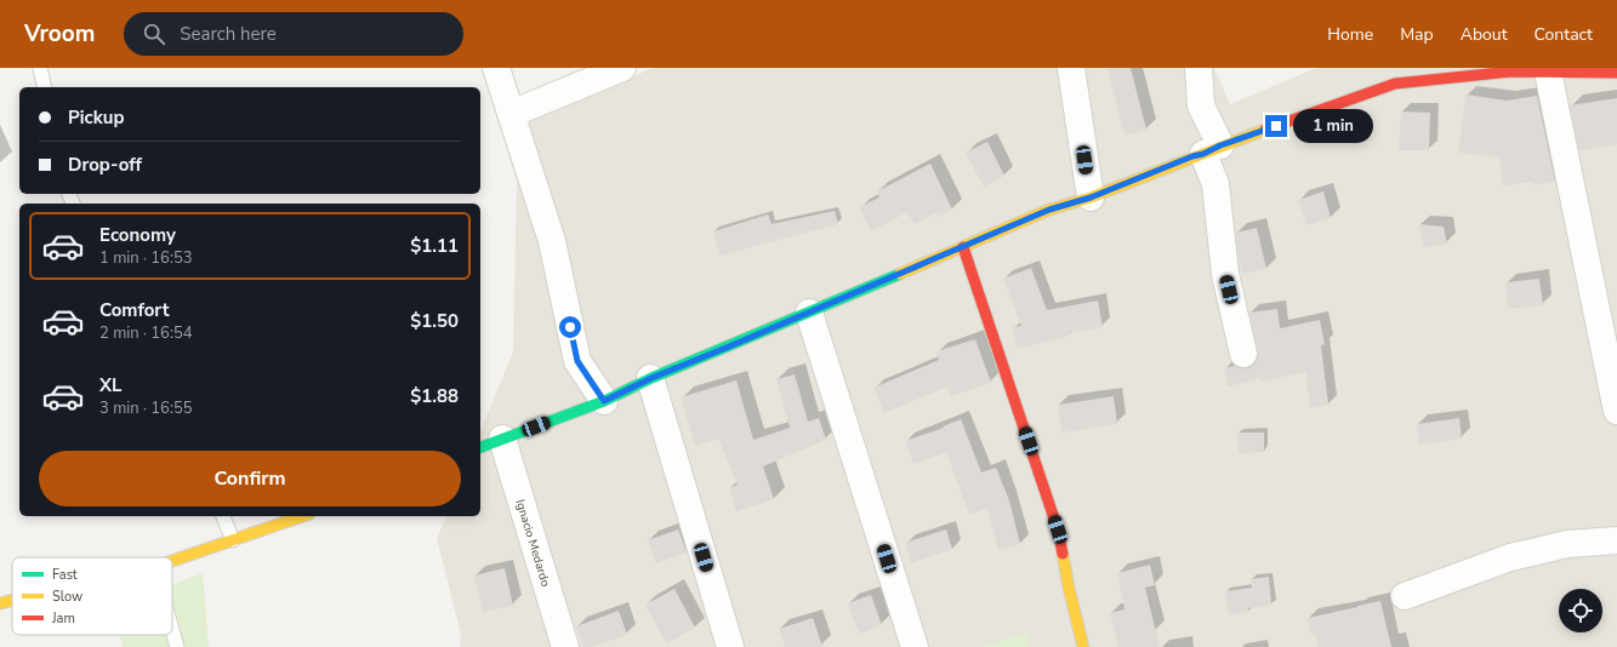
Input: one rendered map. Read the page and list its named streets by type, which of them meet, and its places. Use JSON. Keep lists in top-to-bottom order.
{
  "streets": {
    "street": ["Ignacio Medardo"]
  },
  "legend": ["Fast", "Slow", "Jam"],
  "page": {
    "header": "Vroom",
    "search": "Search here",
    "nav": [
      "Home",
      "Map",
      "About",
      "Contact"
    ],
    "banner": ["Pickup", "Drop-off"],
    "bubble": "1 min",
    "list": [
      {
        "name": "Economy",
        "note": "1 min · 16:53",
        "value": "$1.11"
      },
      {
        "name": "Comfort",
        "note": "2 min · 16:54",
        "value": "$1.50"
      },
      {
        "name": "XL",
        "note": "3 min · 16:55",
        "value": "$1.88"
      }
    ],
    "buttons": "Confirm"
  }
}
